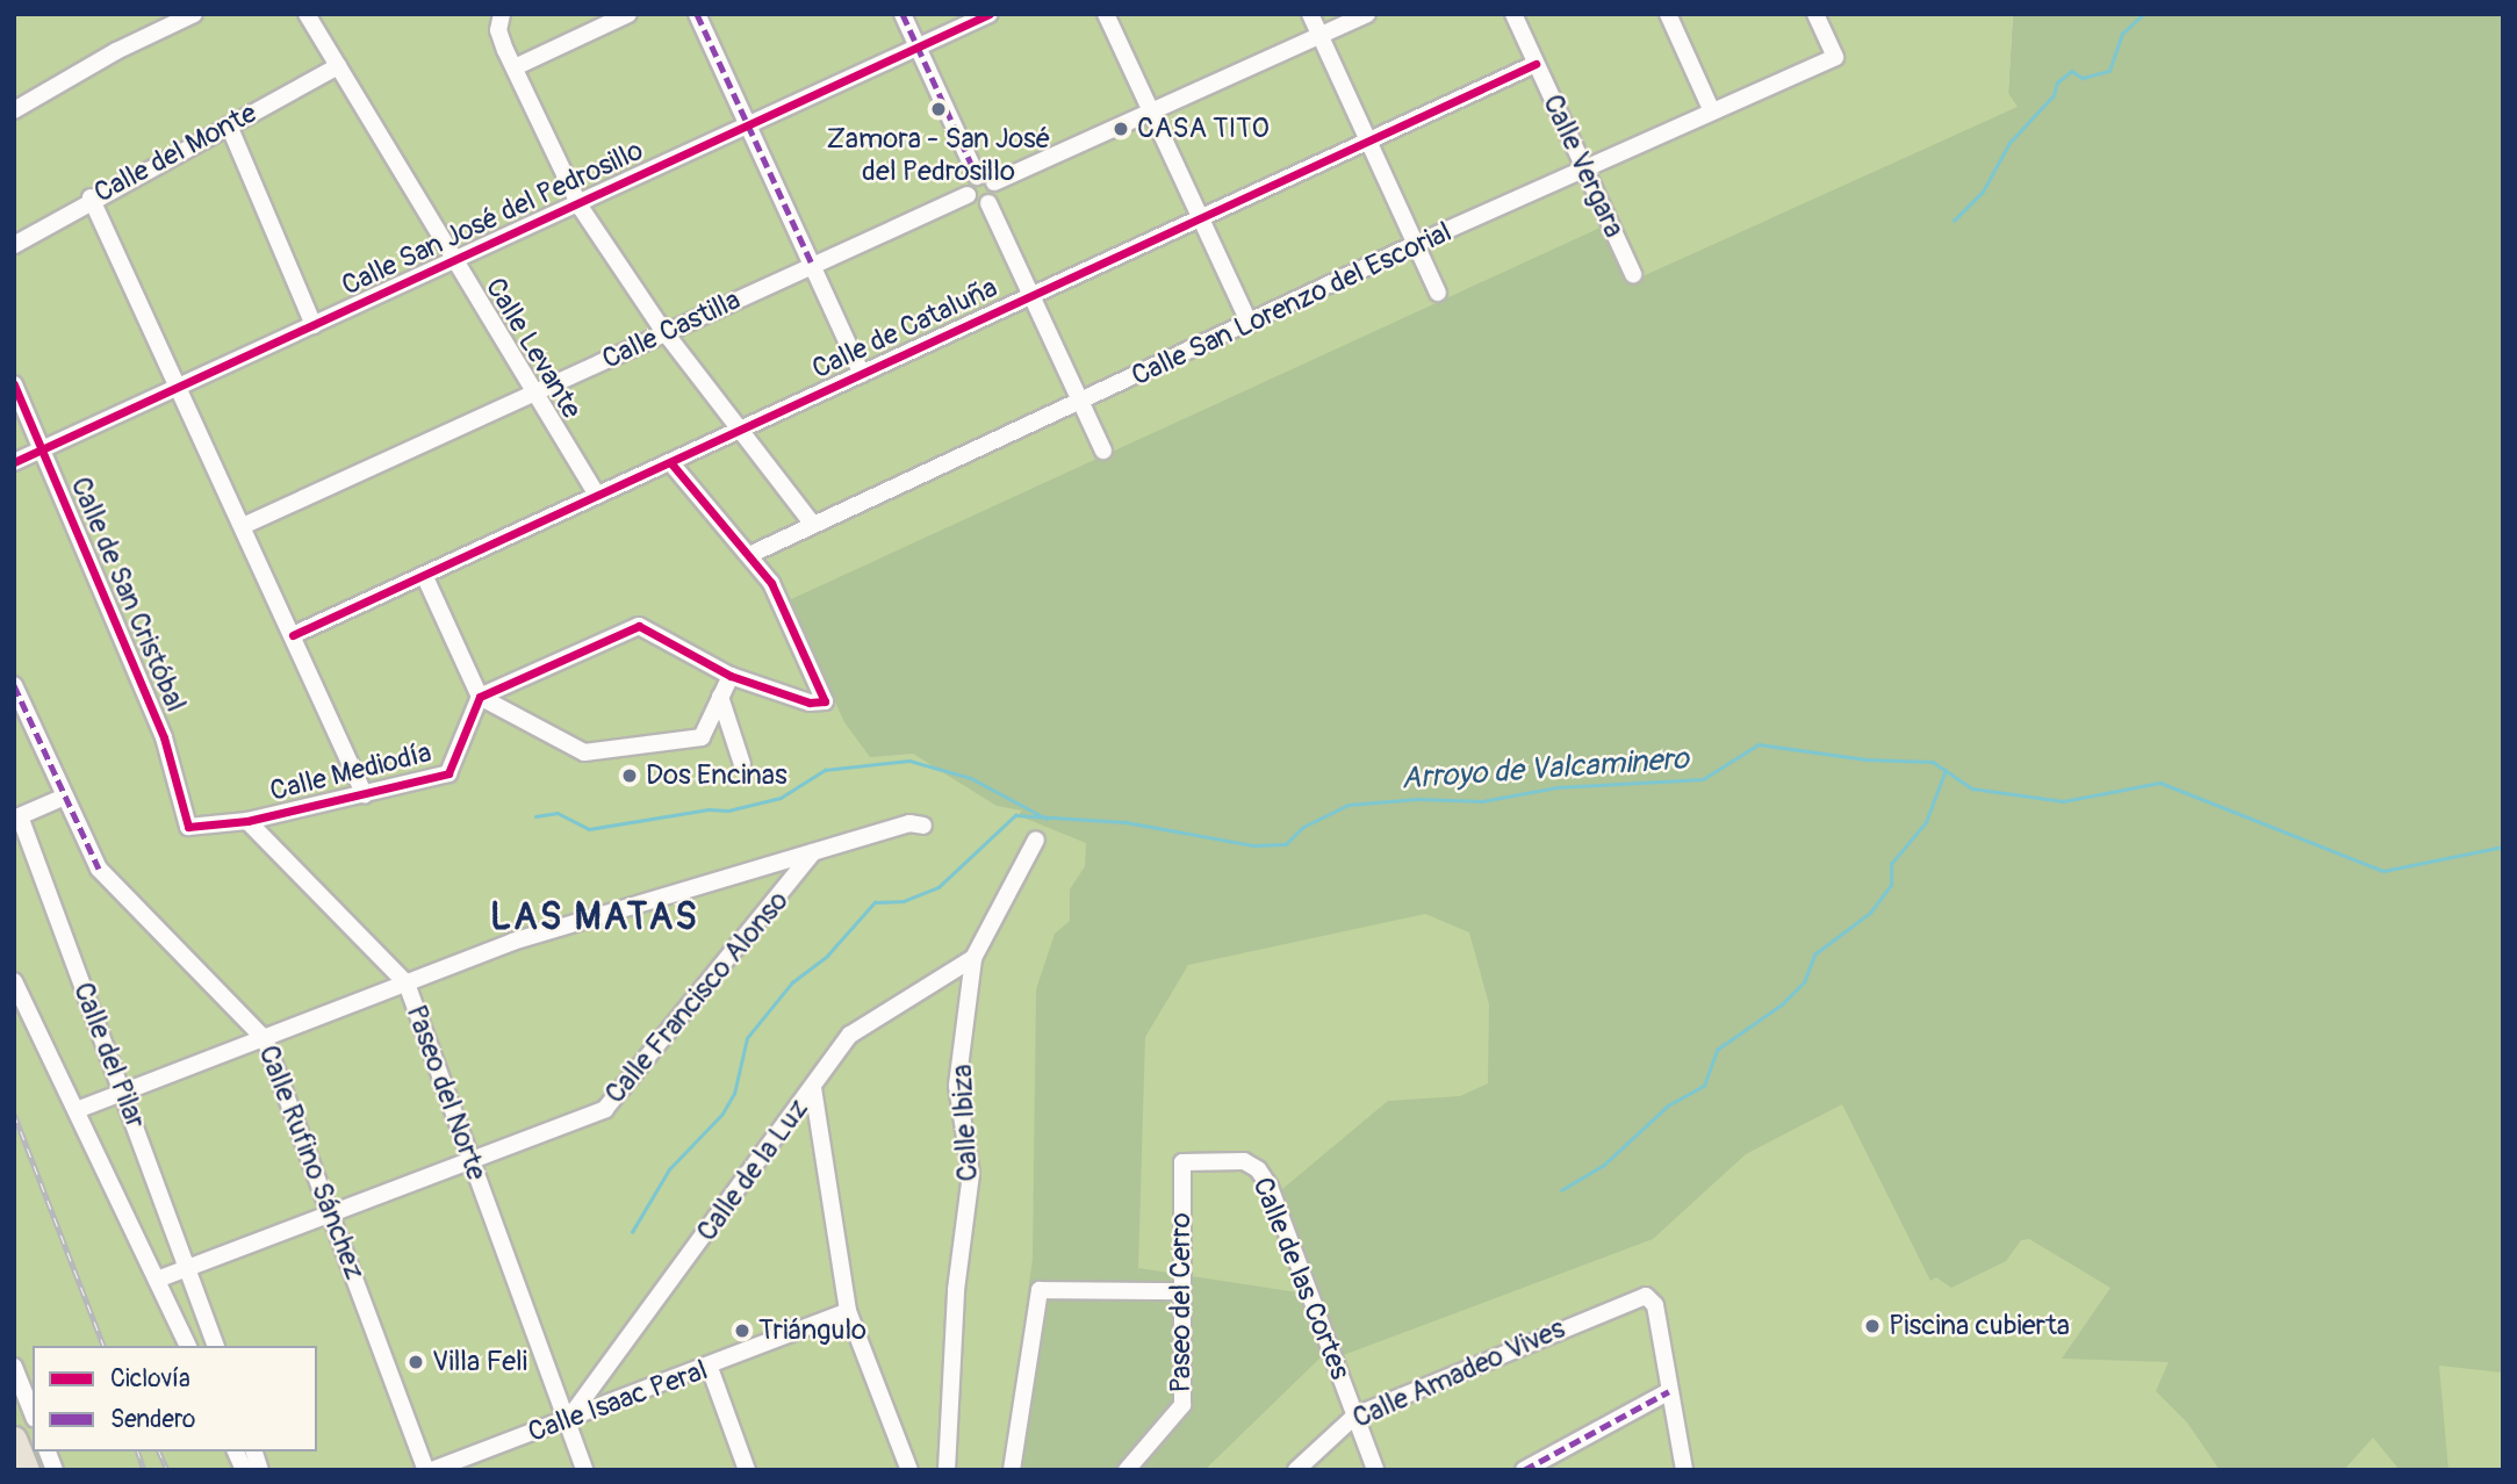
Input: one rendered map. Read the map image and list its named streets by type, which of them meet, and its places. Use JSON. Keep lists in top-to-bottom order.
{
  "streets": {
    "street": [
      "Calle del Monte",
      "Calle Vergara",
      "Calle San José del Pedrosillo",
      "Calle San Lorenzo del Escorial",
      "Calle de Cataluña",
      "Calle Castilla",
      "Calle Levante",
      "Calle de San Cristóbal",
      "Calle Mediodía",
      "Calle Francisco Alonso",
      "Calle del Pilar",
      "Paseo del Norte",
      "Calle Ibiza",
      "Calle Rufino Sánchez",
      "Calle de la Luz",
      "Calle de las Cortes",
      "Paseo del Cerro",
      "Calle Amadeo Vives",
      "Calle Isaac Peral"
    ]
  },
  "crossings": [
    ["Calle del Monte", "Calle Levante"],
    ["Calle Vergara", "Calle San Lorenzo del Escorial"],
    ["Calle Vergara", "Calle de Cataluña"],
    ["Calle San José del Pedrosillo", "Calle Levante"],
    ["Calle San José del Pedrosillo", "Calle de San Cristóbal"],
    ["Calle de Cataluña", "Calle Levante"],
    ["Calle Castilla", "Calle Levante"],
    ["Calle de San Cristóbal", "Calle Mediodía"],
    ["Calle de San Cristóbal", "Paseo del Norte"],
    ["Calle Mediodía", "Paseo del Norte"],
    ["Calle Francisco Alonso", "Calle del Pilar"],
    ["Calle Francisco Alonso", "Paseo del Norte"],
    ["Calle Francisco Alonso", "Calle Rufino Sánchez"],
    ["Paseo del Norte", "Calle de la Luz"],
    ["Paseo del Norte", "Calle Isaac Peral"],
    ["Calle Ibiza", "Calle de la Luz"],
    ["Calle Rufino Sánchez", "Calle Isaac Peral"],
    ["Calle de la Luz", "Calle Isaac Peral"],
    ["Calle de las Cortes", "Paseo del Cerro"],
    ["Calle de las Cortes", "Calle Amadeo Vives"]
  ],
  "districts": ["LAS MATAS"],
  "water": ["Arroyo de Valcaminero"],
  "places": [
    "Zamora - San José del Pedrosillo",
    "CASA TITO",
    "Dos Encinas",
    "Piscina cubierta",
    "Triángulo",
    "Villa Feli"
  ],
  "legend": ["Ciclovía", "Sendero"]
}
